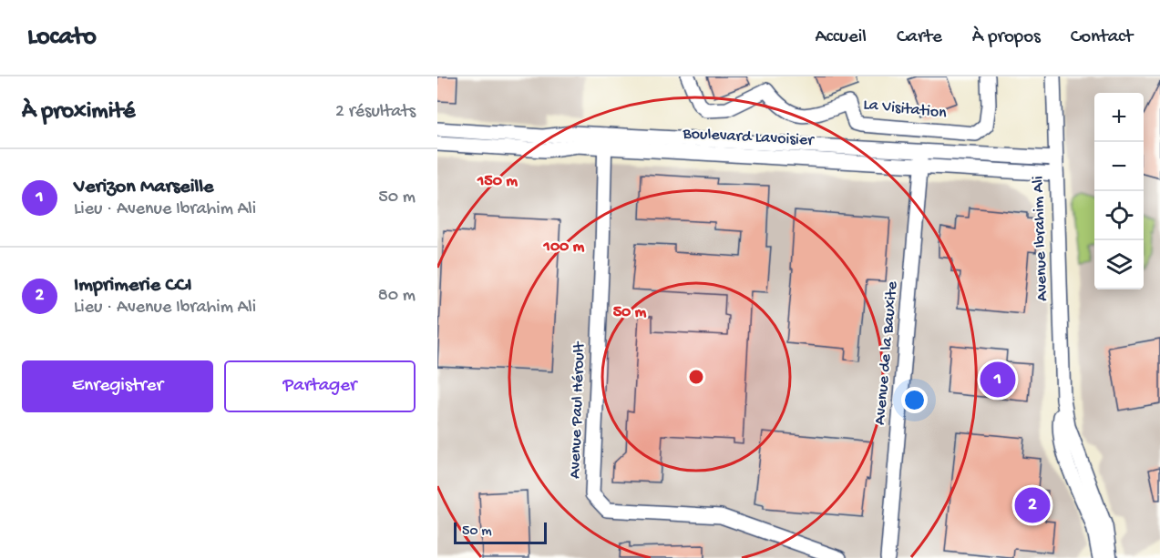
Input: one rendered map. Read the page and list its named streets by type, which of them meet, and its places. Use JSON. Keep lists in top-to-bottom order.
{
  "streets": {
    "street": [
      "La Visitation",
      "Boulevard Lavoisier",
      "Avenue Ibrahim Ali",
      "Avenue de la Bauxite",
      "Avenue Paul Héroult"
    ]
  },
  "crossings": [
    ["Boulevard Lavoisier", "Avenue Ibrahim Ali"],
    ["Boulevard Lavoisier", "Avenue de la Bauxite"],
    ["Boulevard Lavoisier", "Avenue Paul Héroult"]
  ],
  "scale_bar": "50 m",
  "page": {
    "header": "Locato",
    "nav": [
      "Accueil",
      "Carte",
      "À propos",
      "Contact"
    ],
    "heading": ["À proximité", "2 résultats"],
    "map_buttons": ["+", "−"],
    "list": [
      {
        "mark": "1",
        "name": "Verizon Marseille",
        "note": "Lieu · Avenue Ibrahim Ali",
        "value": "50 m"
      },
      {
        "mark": "2",
        "name": "Imprimerie CCI",
        "note": "Lieu · Avenue Ibrahim Ali",
        "value": "80 m"
      }
    ],
    "buttons": ["Enregistrer", "Partager"],
    "pins": ["1", "2"],
    "scale": "50 m"
  },
  "rings": ["150 m", "100 m", "50 m"]
}
